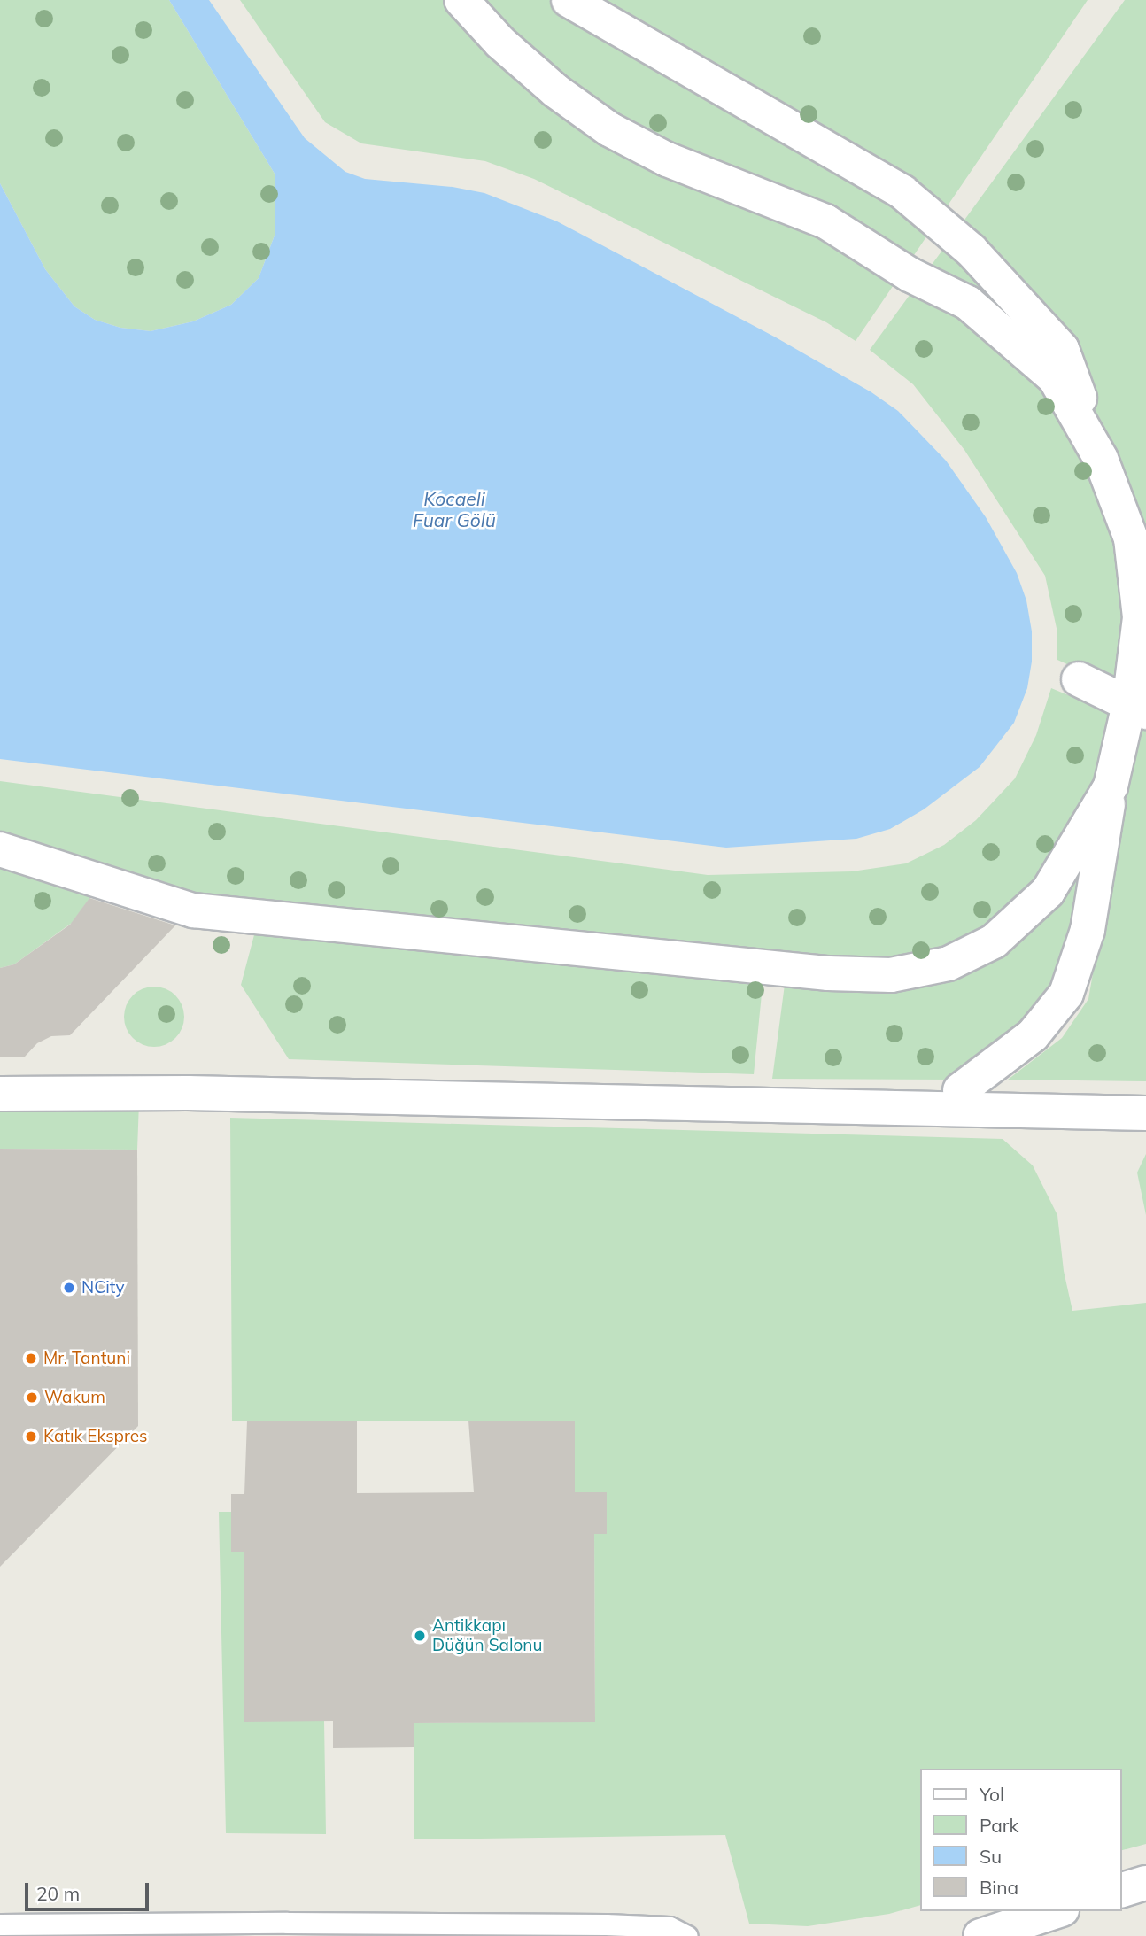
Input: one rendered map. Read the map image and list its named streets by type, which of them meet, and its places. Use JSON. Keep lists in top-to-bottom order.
{
  "water": ["Kocaeli Fuar Gölü"],
  "places": [
    "NCity",
    "Mr. Tantuni",
    "Wakum",
    "Katık Ekspres",
    "Antikkapı Düğün Salonu"
  ],
  "legend": [
    "Yol",
    "Park",
    "Su",
    "Bina"
  ],
  "scale_bar": "20 m"
}
